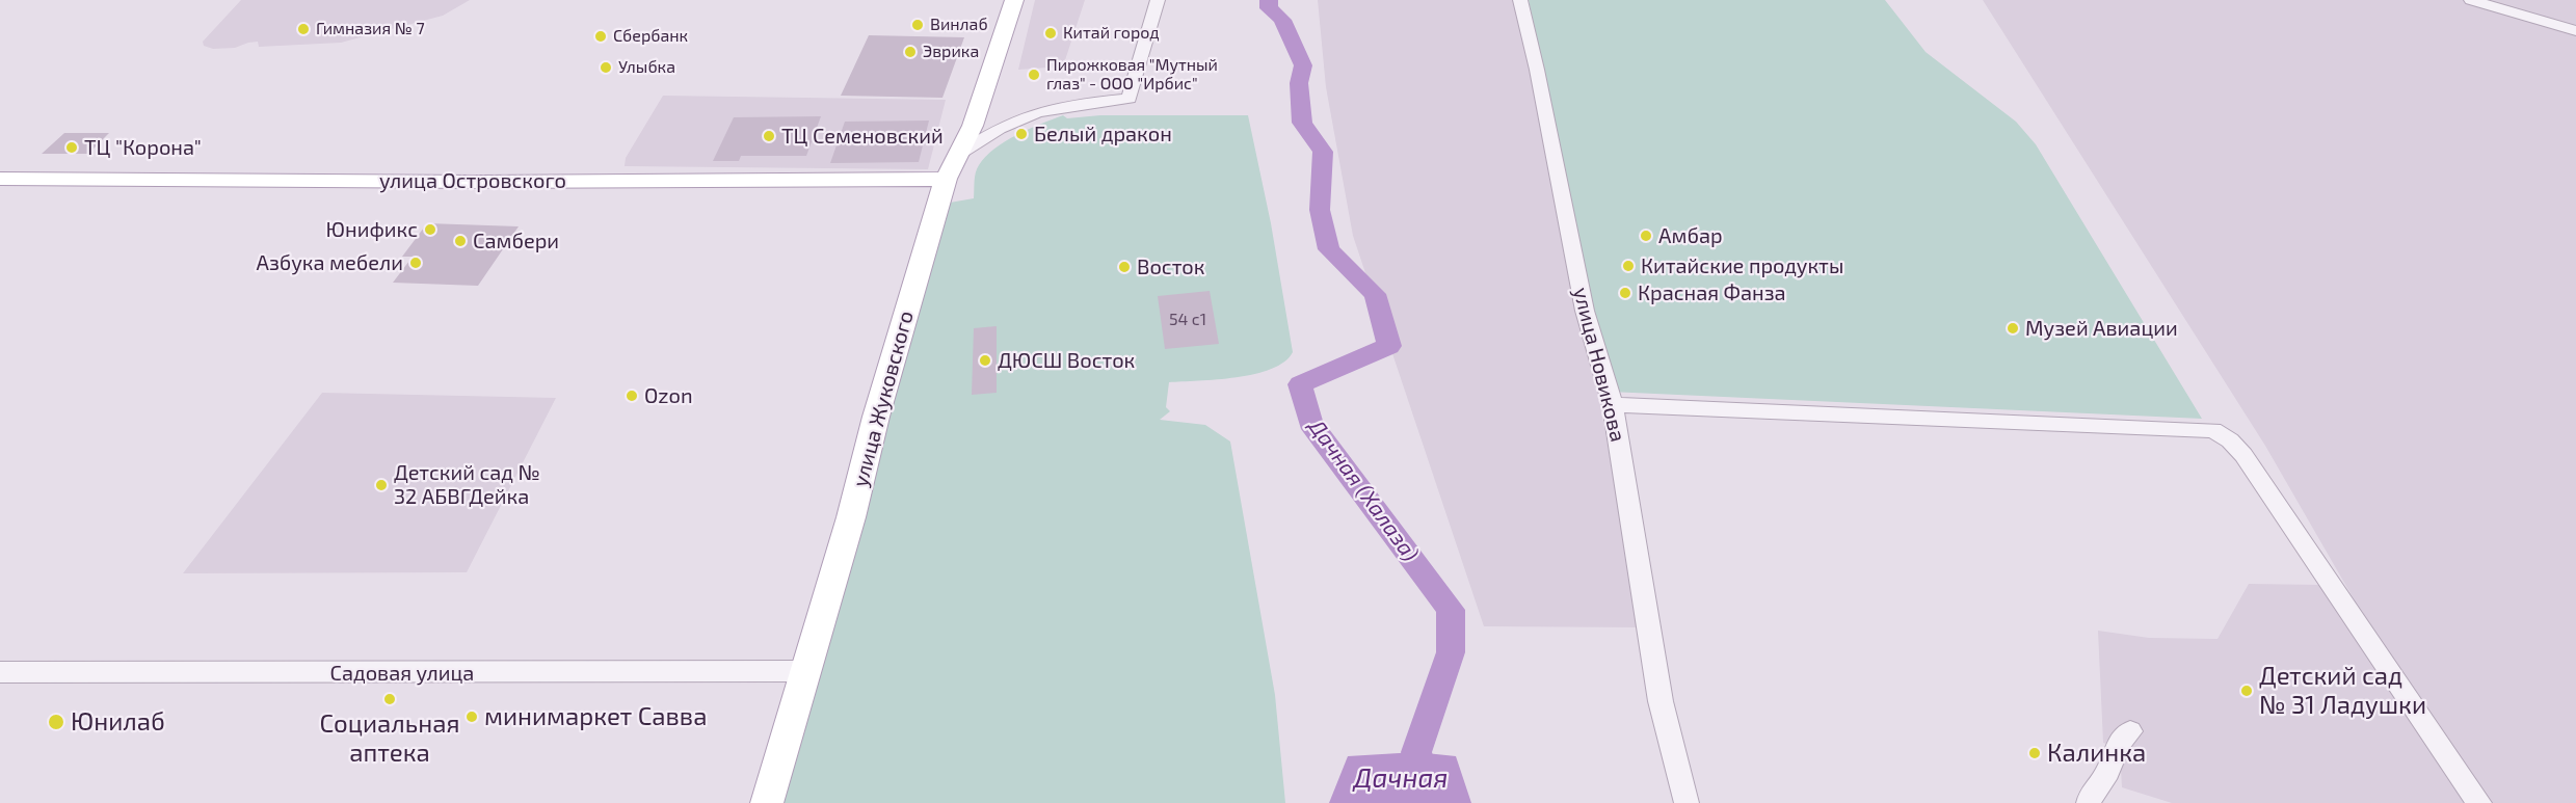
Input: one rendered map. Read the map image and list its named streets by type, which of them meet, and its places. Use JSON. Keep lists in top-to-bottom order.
{
  "streets": {
    "main road": ["улица Островского", "улица Жуковского"],
    "street": ["улица Новикова", "Садовая улица"]
  },
  "crossings": [
    ["улица Островского", "улица Жуковского"],
    ["улица Жуковского", "Садовая улица"]
  ],
  "water": ["Дачная (Халаза)", "Дачная"],
  "places": [
    "Винлаб",
    "Гимназия № 7",
    "Китай город",
    "Сбербанк",
    "Эврика",
    "Улыбка",
    "Пирожковая \"Мутный глаз\" - ООО \"Ирбис\"",
    "Белый дракон",
    "ТЦ Семеновский",
    "ТЦ \"Корона\"",
    "Юнификс",
    "Амбар",
    "Самбери",
    "Азбука мебели",
    "Китайские продукты",
    "Восток",
    "Красная Фанза",
    "Музей Авиации",
    "ДЮСШ Восток",
    "Ozon",
    "Детский сад № 32 АБВГДейка",
    "Детский сад № 31 Ладушки",
    "Социальная аптека",
    "минимаркет Савва",
    "Юнилаб",
    "Калинка"
  ],
  "house_numbers": ["54 с1"]
}
